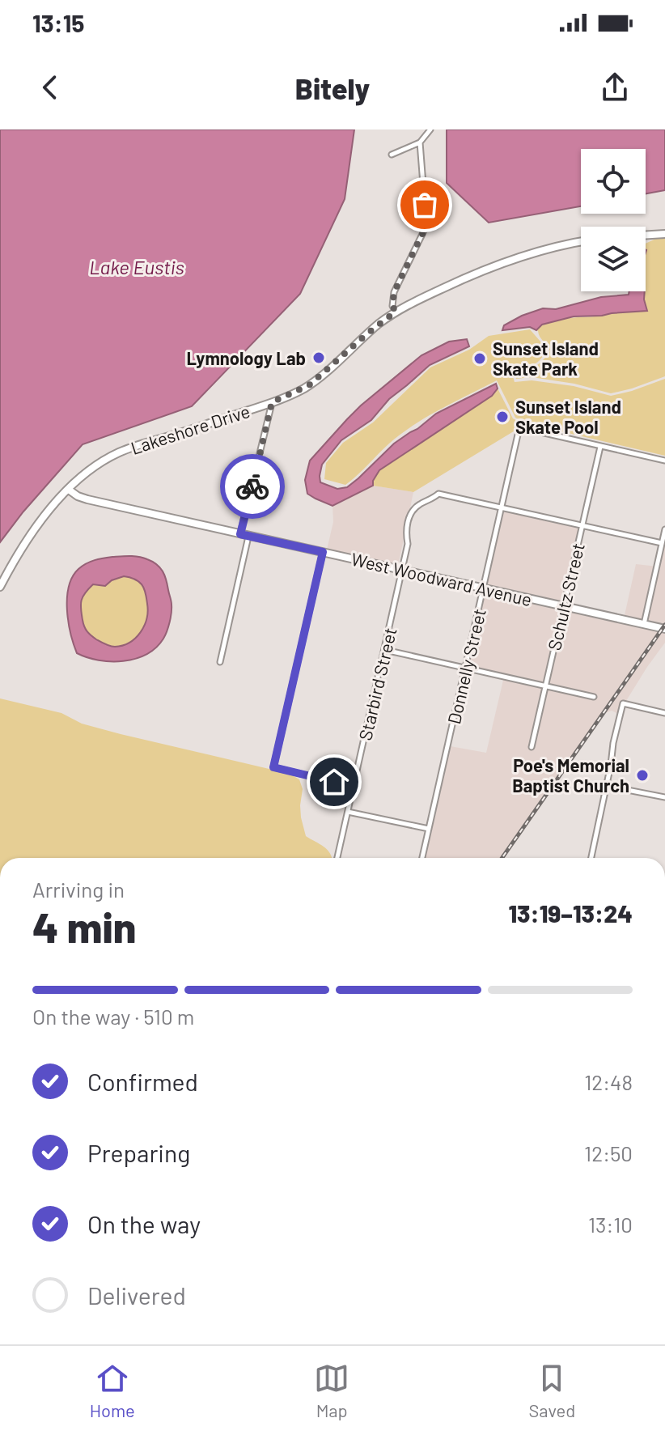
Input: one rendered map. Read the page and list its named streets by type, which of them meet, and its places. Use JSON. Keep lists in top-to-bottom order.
{
  "streets": {
    "street": [
      "Lakeshore Drive",
      "West Woodward Avenue",
      "Schultz Street",
      "Donnelly Street",
      "Starbird Street"
    ]
  },
  "crossings": [
    ["Lakeshore Drive", "West Woodward Avenue"],
    ["West Woodward Avenue", "Schultz Street"],
    ["West Woodward Avenue", "Donnelly Street"],
    ["West Woodward Avenue", "Starbird Street"],
    ["Schultz Street", "Donnelly Street"],
    ["Donnelly Street", "Starbird Street"]
  ],
  "water": ["Lake Eustis"],
  "places": [
    "Lymnology Lab",
    "Sunset Island Skate Park",
    "Sunset Island Skate Pool",
    "Poe's Memorial Baptist Church"
  ],
  "page": {
    "status": "13:15",
    "header": "Bitely",
    "heading": ["4 min", "Arriving in", "13:19–13:24"],
    "bar": "On the way · 510 m",
    "list": [
      ["Confirmed", "12:48"],
      ["Preparing", "12:50"],
      ["On the way", "13:10"],
      "Delivered"
    ],
    "tabs": ["Home", "Map", "Saved"]
  }
}
